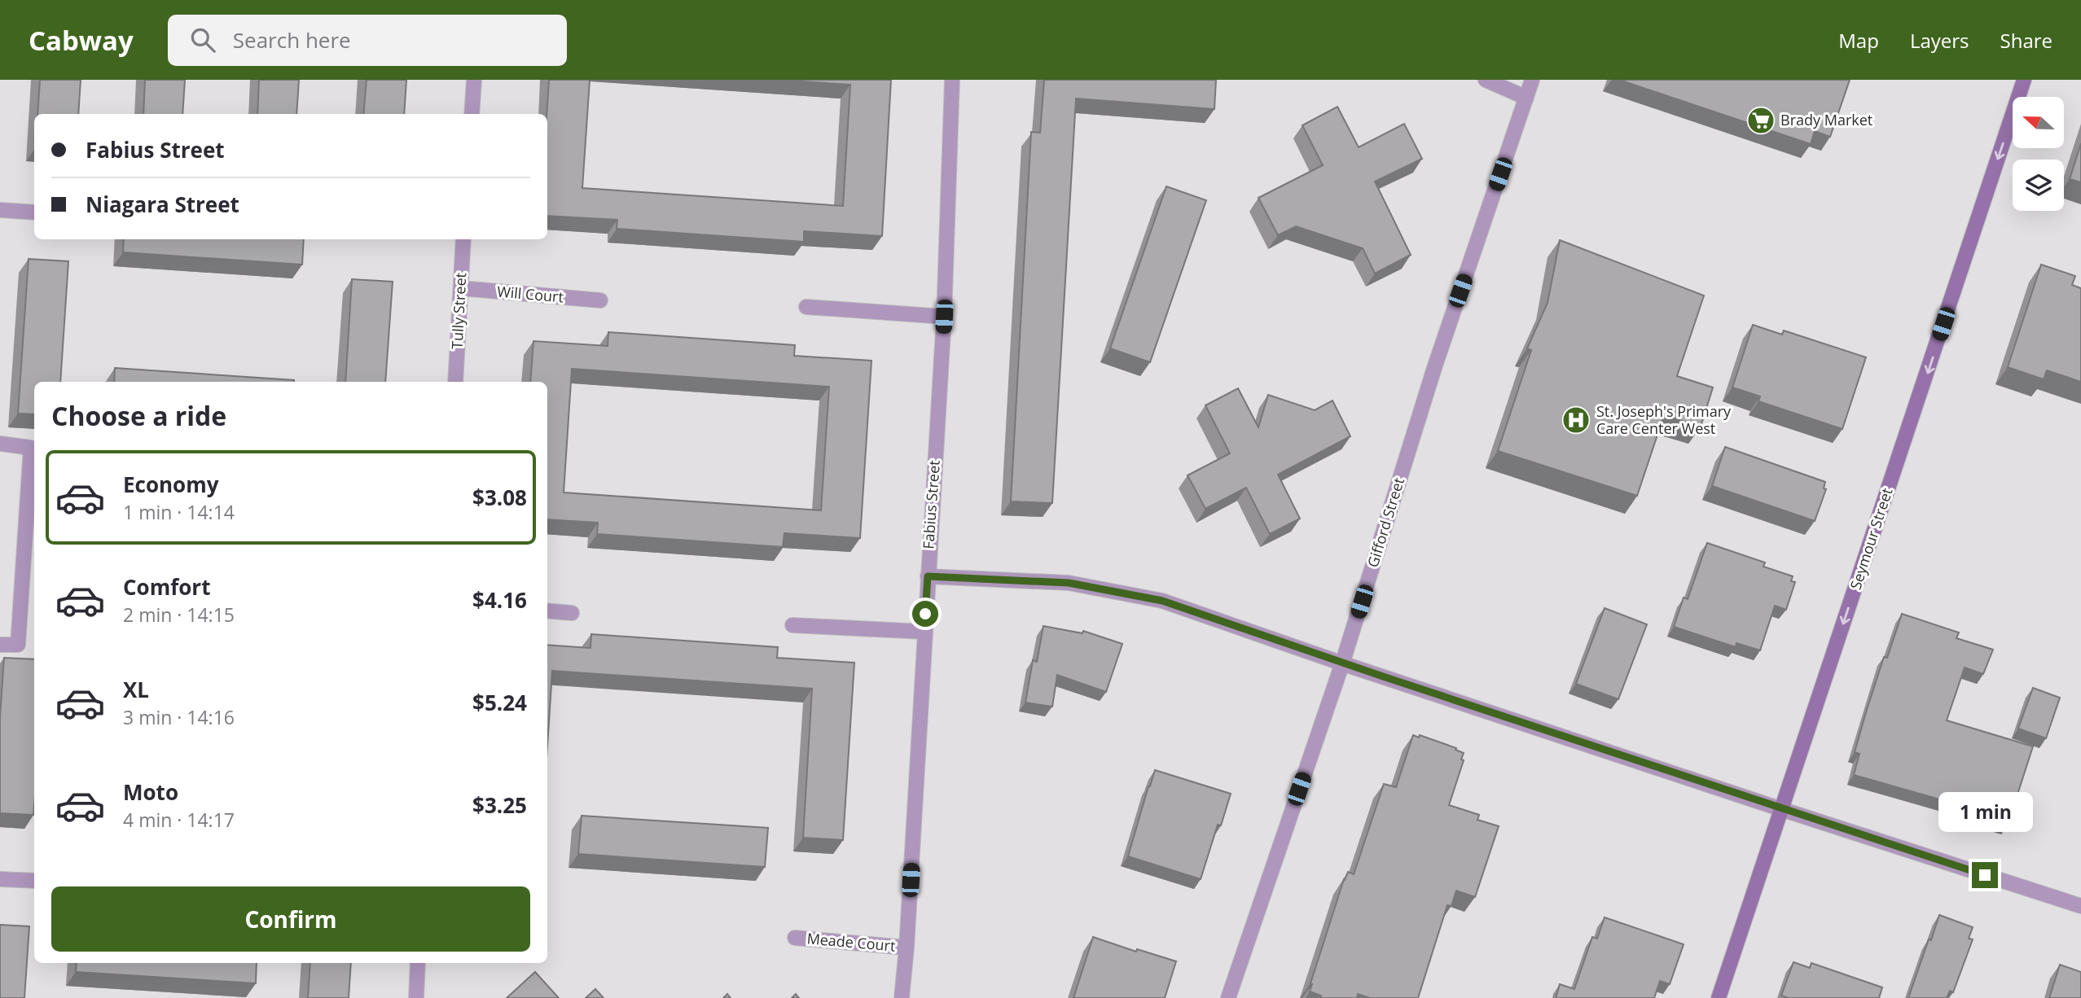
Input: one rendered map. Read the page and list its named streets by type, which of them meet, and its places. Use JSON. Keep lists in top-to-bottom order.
{
  "streets": {
    "street": [
      "Will Court",
      "Tully Street",
      "Fabius Street",
      "Gifford Street",
      "Seymour Street",
      "Meade Court"
    ]
  },
  "crossings": [
    ["Will Court", "Tully Street"],
    ["Fabius Street", "Meade Court"]
  ],
  "one_way": ["Seymour Street"],
  "places": {
    "supermarket": ["Brady Market"],
    "hospital": ["St. Joseph's Primary Care Center West"]
  },
  "north": "left",
  "page": {
    "header": "Cabway",
    "search": "Search here",
    "nav": ["Map", "Layers", "Share"],
    "banner": ["Fabius Street", "Niagara Street"],
    "heading": "Choose a ride",
    "list": [
      {
        "name": "Economy",
        "note": "1 min · 14:14",
        "value": "$3.08"
      },
      {
        "name": "Comfort",
        "note": "2 min · 14:15",
        "value": "$4.16"
      },
      {
        "name": "XL",
        "note": "3 min · 14:16",
        "value": "$5.24"
      },
      {
        "name": "Moto",
        "note": "4 min · 14:17",
        "value": "$3.25"
      }
    ],
    "bubble": "1 min",
    "buttons": "Confirm"
  }
}
